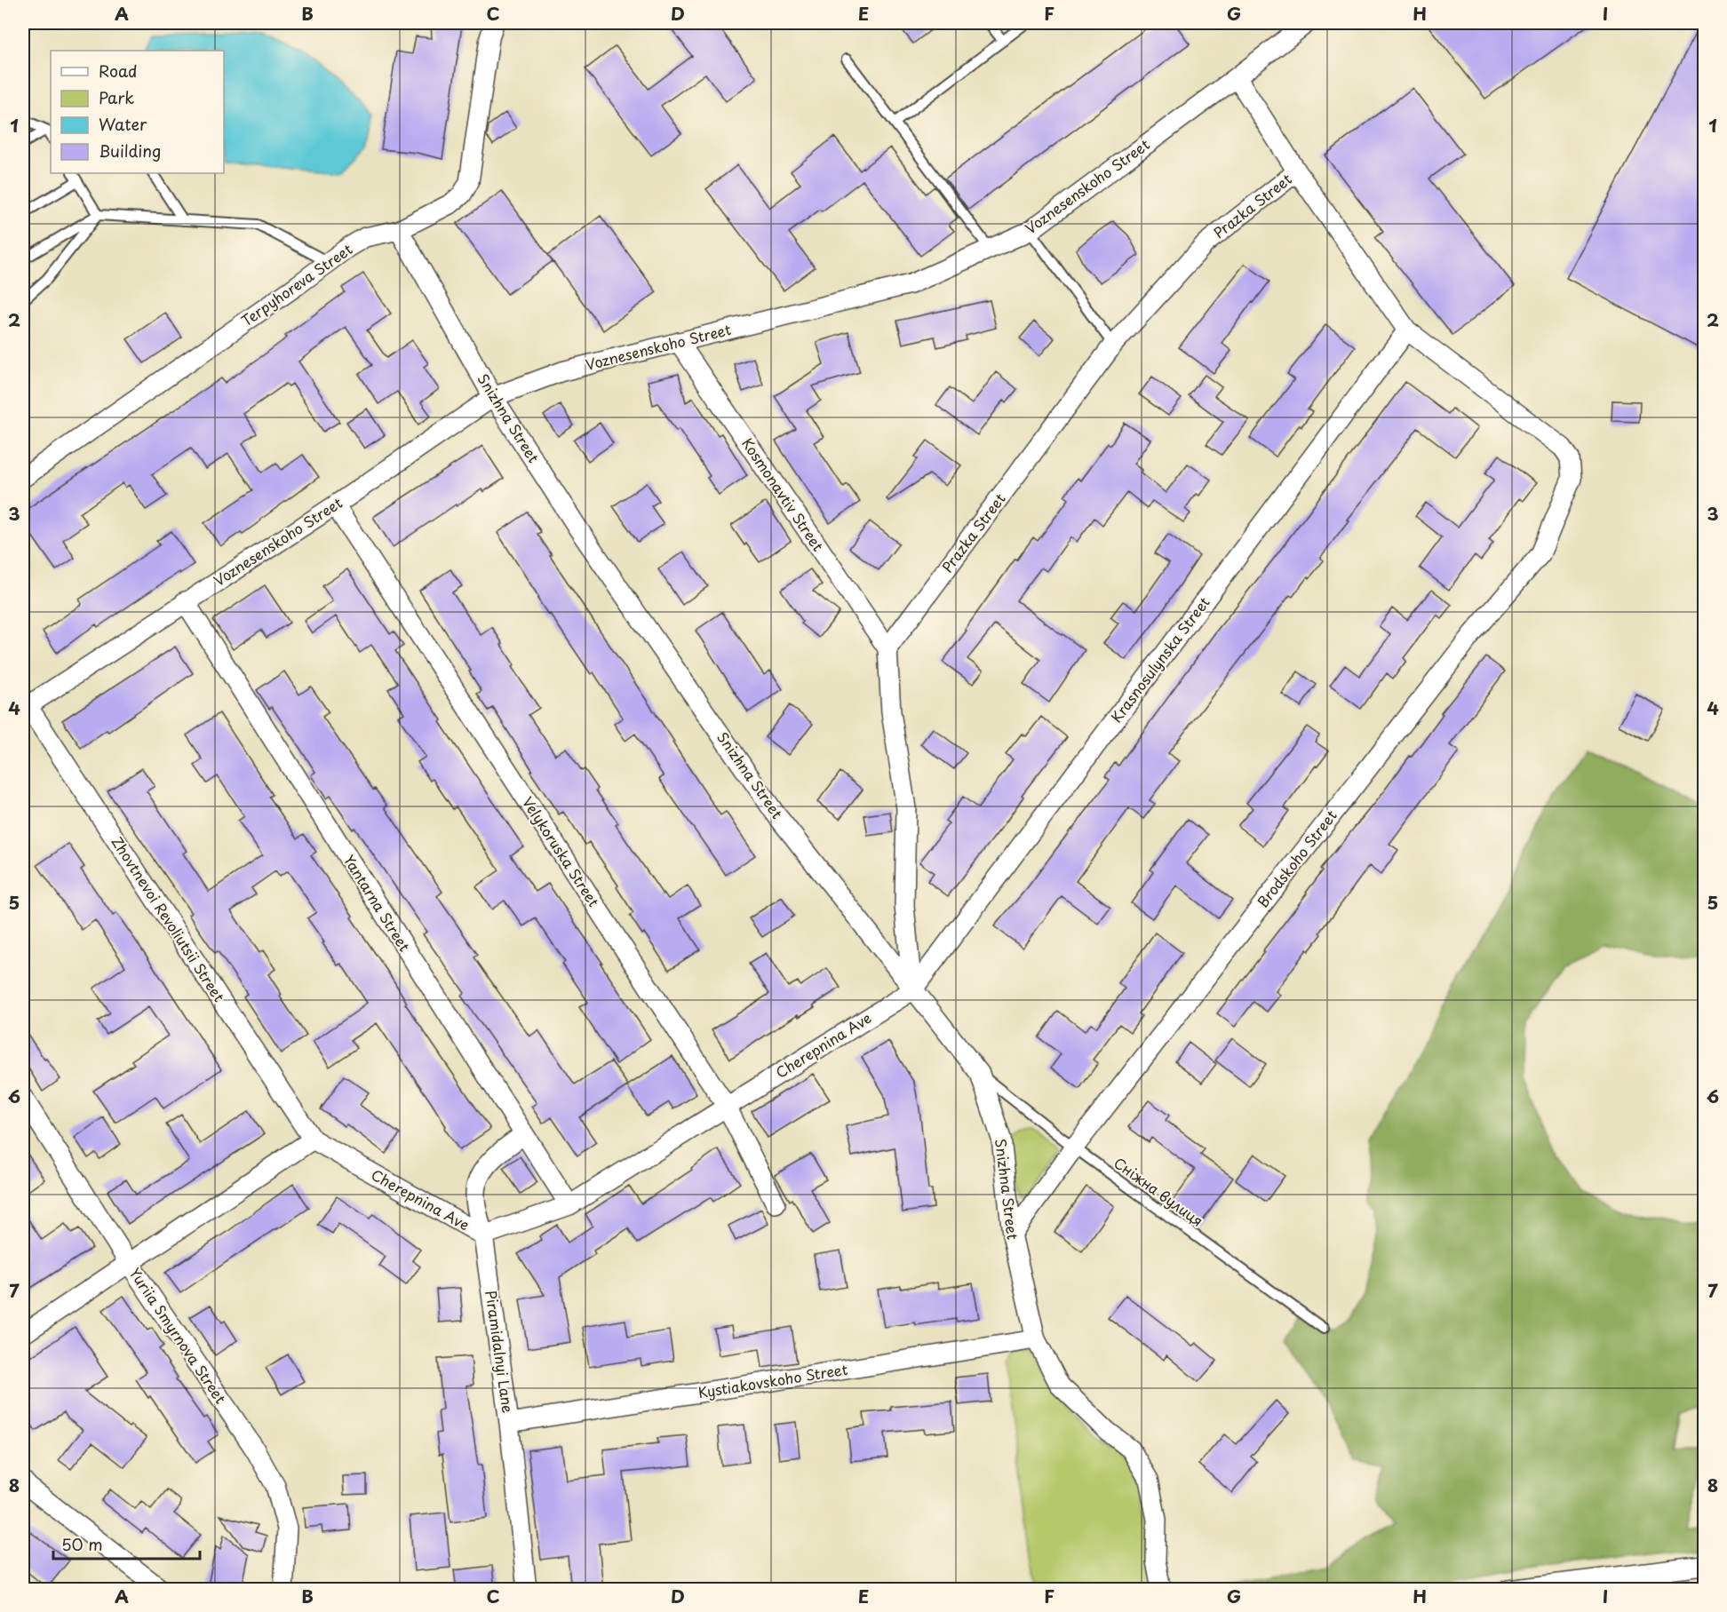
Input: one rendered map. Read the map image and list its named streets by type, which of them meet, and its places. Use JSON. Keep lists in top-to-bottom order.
{
  "streets": {
    "street": [
      "Voznesenskoho Street",
      "Prazka Street",
      "Terpyhoreva Street",
      "Snizhna Street",
      "Kosmonavtiv Street",
      "Krasnosulynska Street",
      "Velykoruska Street",
      "Brodskoho Street",
      "Yantarna Street",
      "Zhovtnevoi Revoliutsii Street",
      "Cherepnina Ave",
      "Yuriia Smyrnova Street",
      "Piramidalnyi Lane",
      "Kystiakovskoho Street"
    ],
    "lane": ["Сніжна вулиця"]
  },
  "crossings": [
    ["Voznesenskoho Street", "Snizhna Street"],
    ["Voznesenskoho Street", "Kosmonavtiv Street"],
    ["Voznesenskoho Street", "Velykoruska Street"],
    ["Voznesenskoho Street", "Yantarna Street"],
    ["Voznesenskoho Street", "Zhovtnevoi Revoliutsii Street"],
    ["Prazka Street", "Kosmonavtiv Street"],
    ["Terpyhoreva Street", "Snizhna Street"],
    ["Snizhna Street", "Krasnosulynska Street"],
    ["Snizhna Street", "Brodskoho Street"],
    ["Snizhna Street", "Cherepnina Ave"],
    ["Snizhna Street", "Сніжна вулиця"],
    ["Snizhna Street", "Kystiakovskoho Street"],
    ["Krasnosulynska Street", "Brodskoho Street"],
    ["Krasnosulynska Street", "Cherepnina Ave"],
    ["Velykoruska Street", "Cherepnina Ave"],
    ["Brodskoho Street", "Сніжна вулиця"],
    ["Yantarna Street", "Cherepnina Ave"],
    ["Yantarna Street", "Piramidalnyi Lane"],
    ["Zhovtnevoi Revoliutsii Street", "Cherepnina Ave"],
    ["Cherepnina Ave", "Piramidalnyi Lane"],
    ["Piramidalnyi Lane", "Kystiakovskoho Street"]
  ],
  "legend": [
    "Road",
    "Park",
    "Water",
    "Building"
  ],
  "scale_bar": "50 m",
  "grid": {
    "columns": [
      "A",
      "B",
      "C",
      "D",
      "E",
      "F",
      "G",
      "H",
      "I"
    ],
    "rows": [
      "1",
      "2",
      "3",
      "4",
      "5",
      "6",
      "7",
      "8"
    ]
  }
}
